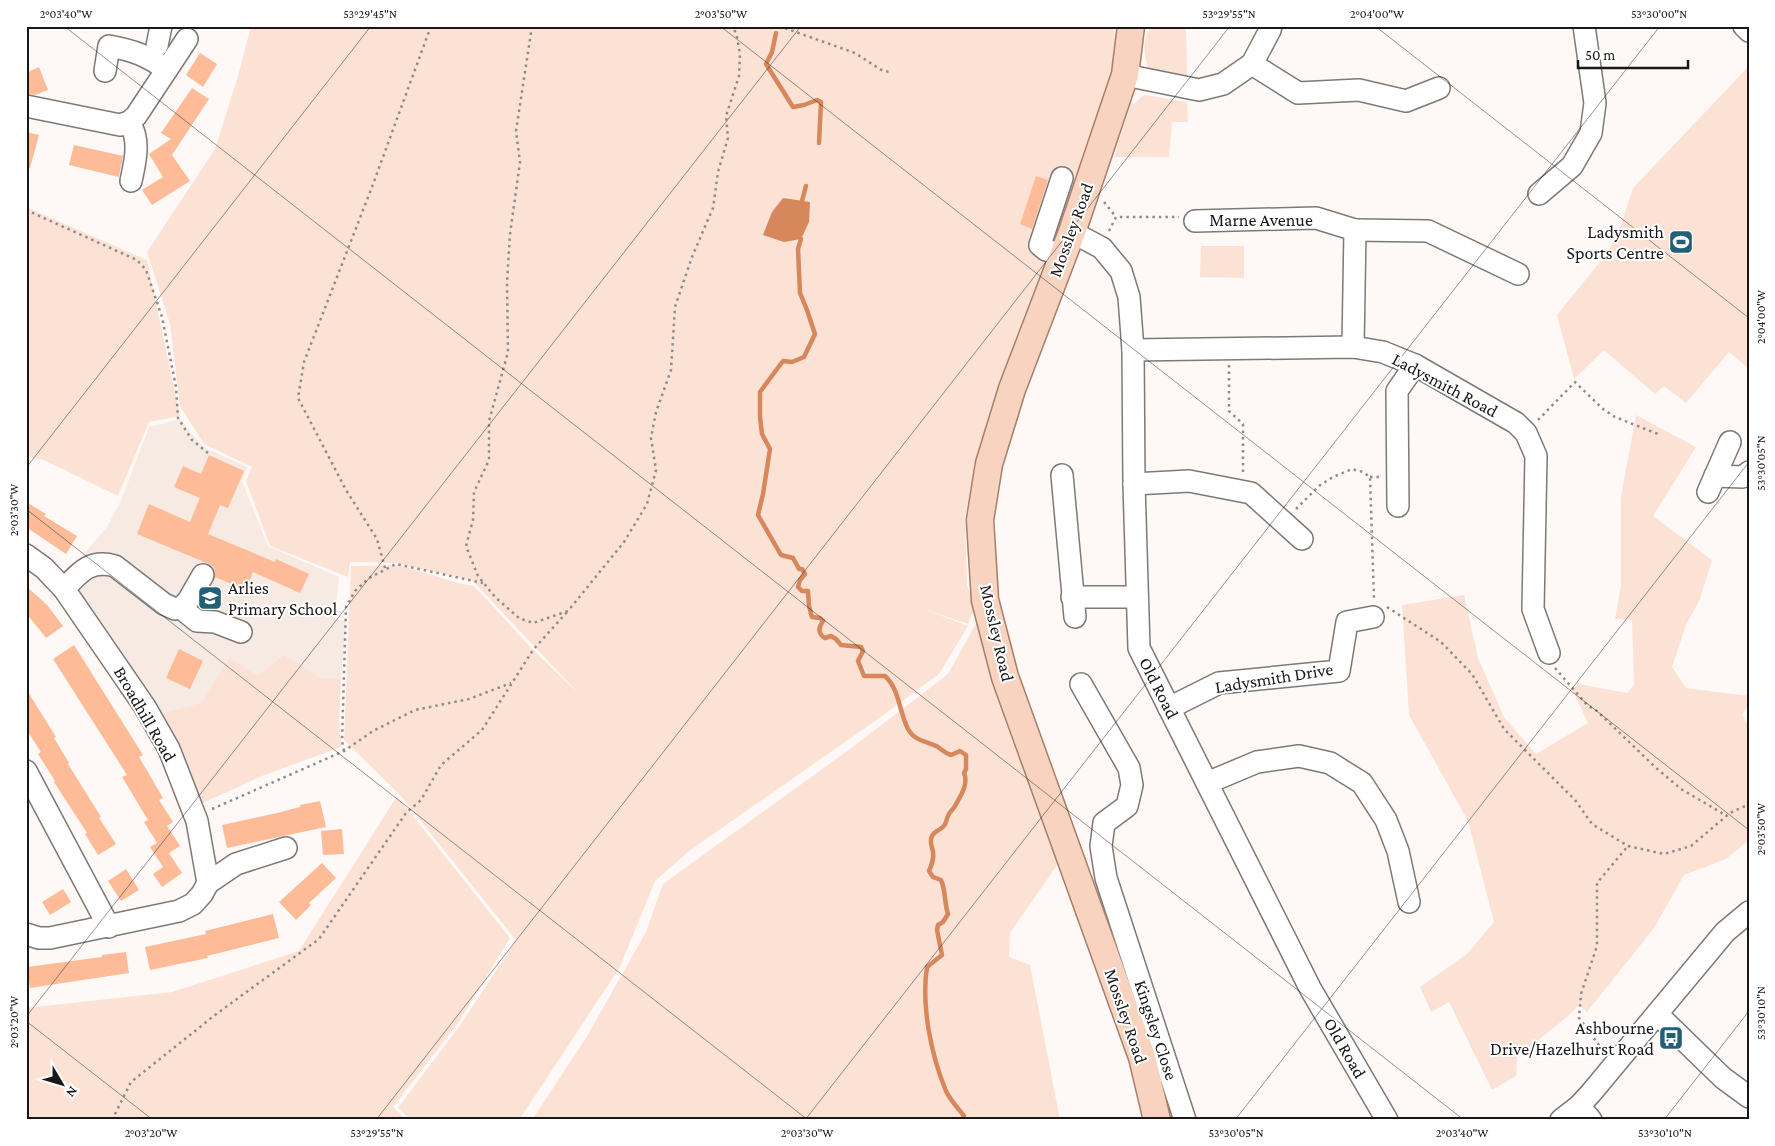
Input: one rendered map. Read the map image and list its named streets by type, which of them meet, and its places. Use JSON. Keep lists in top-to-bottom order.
{
  "streets": {
    "main road": ["Mossley Road"],
    "street": [
      "Marne Avenue",
      "Ladysmith Road",
      "Ladysmith Drive",
      "Old Road",
      "Broadhill Road",
      "Kingsley Close"
    ]
  },
  "crossings": [
    ["Mossley Road", "Old Road"],
    ["Ladysmith Road", "Old Road"],
    ["Ladysmith Drive", "Old Road"]
  ],
  "places": {
    "sports": ["Ladysmith Sports Centre"],
    "school or university": ["Arlies Primary School"],
    "bus stop": ["Ashbourne Drive/Hazelhurst Road"]
  },
  "scale_bar": "50 m",
  "north": "bottom right",
  "coordinates": [
    "2°03'40\"W",
    "53°29'45\"N",
    "2°03'50\"W",
    "53°29'55\"N",
    "2°04'00\"W",
    "53°30'00\"N",
    "53°30'05\"N",
    "2°03'30\"W",
    "53°30'10\"N",
    "2°03'20\"W"
  ]
}
